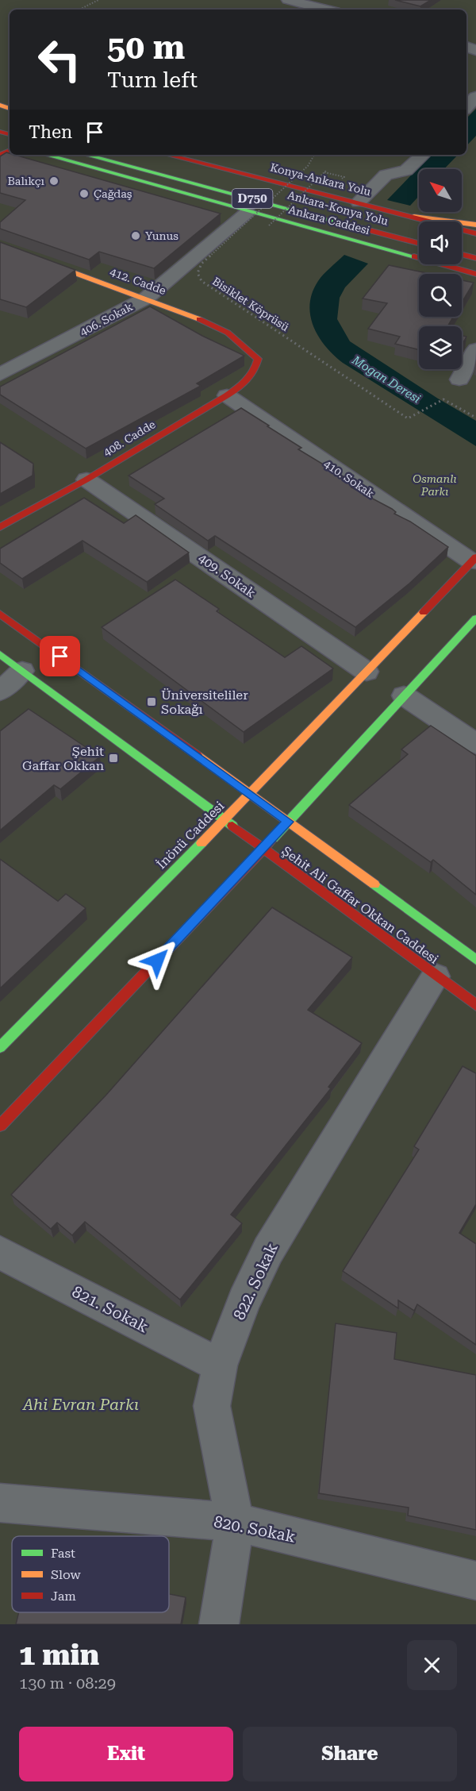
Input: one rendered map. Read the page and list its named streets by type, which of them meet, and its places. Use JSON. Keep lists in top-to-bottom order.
{
  "streets": {
    "main road": [
      "Konya-Ankara Yolu",
      "D750",
      "Ankara-Konya Yolu",
      "Ankara Caddesi",
      "412. Cadde",
      "408. Cadde",
      "İnönü Caddesi",
      "Şehit Ali Gaffar Okkan Caddesi"
    ],
    "street": [
      "406. Sokak",
      "410. Sokak",
      "409. Sokak",
      "822. Sokak",
      "821. Sokak",
      "820. Sokak"
    ],
    "path": ["Bisiklet Köprüsü"]
  },
  "crossings": [
    ["Ankara Caddesi", "406. Sokak"],
    ["412. Cadde", "406. Sokak"],
    ["412. Cadde", "408. Cadde"],
    ["408. Cadde", "410. Sokak"],
    ["408. Cadde", "409. Sokak"],
    ["410. Sokak", "İnönü Caddesi"],
    ["409. Sokak", "İnönü Caddesi"],
    ["İnönü Caddesi", "Şehit Ali Gaffar Okkan Caddesi"],
    ["Şehit Ali Gaffar Okkan Caddesi", "822. Sokak"],
    ["822. Sokak", "821. Sokak"],
    ["822. Sokak", "820. Sokak"]
  ],
  "water": ["Mogan Deresi"],
  "parks": ["Osmanlı Parkı", "Ahi Evran Parkı"],
  "places": {
    "other": ["Balıkçı", "Çağdaş", "Yunus"],
    "transit": ["Üniversiteliler Sokağı", "Şehit Gaffar Okkan"]
  },
  "legend": ["Fast", "Slow", "Jam"],
  "north": "top left",
  "page": {
    "turn": ["50 m", "Turn left"],
    "then": "Then",
    "heading": ["1 min", "130 m · 08:29"],
    "buttons": ["Exit", "Share"]
  }
}
